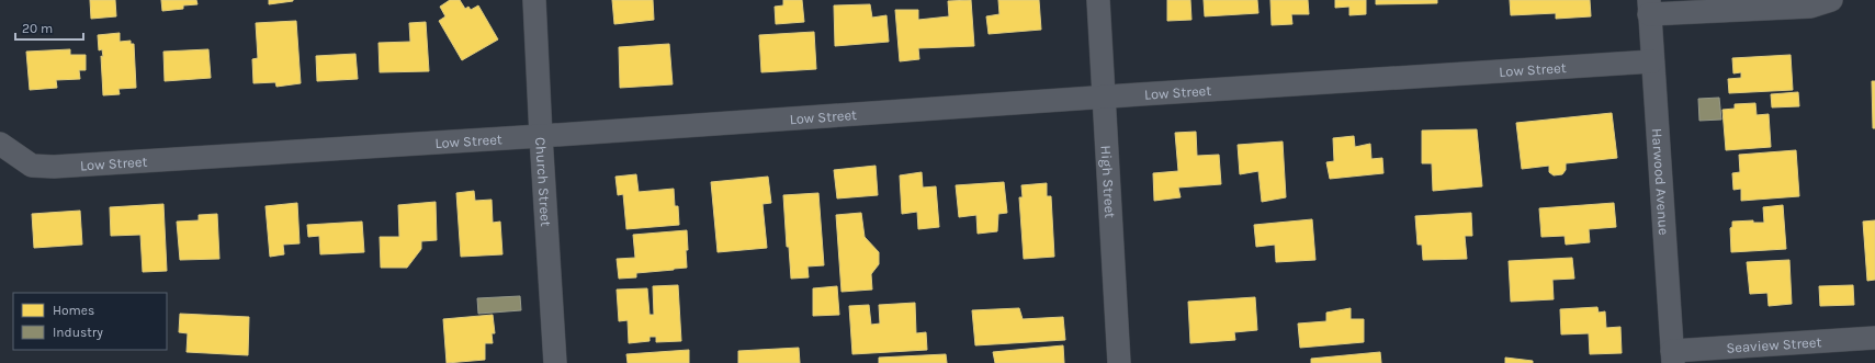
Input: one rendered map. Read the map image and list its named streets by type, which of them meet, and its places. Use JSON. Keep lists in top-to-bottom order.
{
  "streets": {
    "street": [
      "Low Street",
      "High Street",
      "Church Street",
      "Harwood Avenue",
      "Seaview Street"
    ]
  },
  "crossings": [
    ["Low Street", "High Street"],
    ["Low Street", "Church Street"],
    ["Low Street", "Harwood Avenue"],
    ["Harwood Avenue", "Seaview Street"]
  ],
  "legend": ["Homes", "Industry"],
  "scale_bar": "20 m"
}
